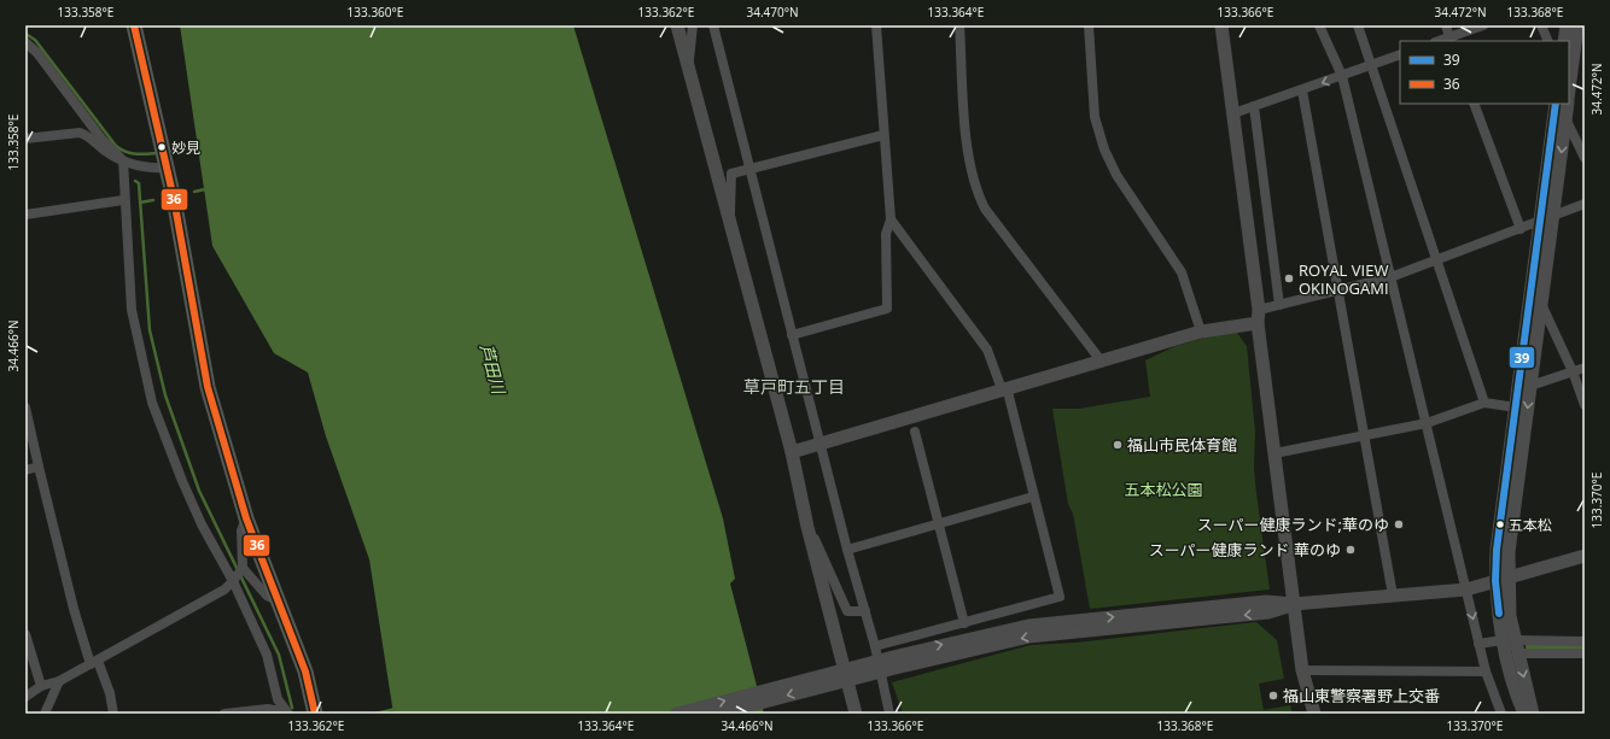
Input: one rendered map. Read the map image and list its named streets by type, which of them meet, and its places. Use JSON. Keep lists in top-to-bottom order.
{
  "districts": ["草戸町五丁目"],
  "water": ["芦田川"],
  "parks": ["五本松公園"],
  "places": [
    "妙見",
    "ROYAL VIEW OKINOGAMI",
    "福山市民体育館",
    "スーパー健康ランド;華のゆ",
    "五本松",
    "スーパー健康ランド 華のゆ",
    "福山東警察署野上交番"
  ],
  "lines": ["transit line 36", "transit line 39"],
  "legend": ["39", "36"],
  "coordinates": [
    "133.358°E",
    "133.360°E",
    "133.362°E",
    "34.470°N",
    "133.364°E",
    "133.366°E",
    "34.472°N",
    "133.368°E",
    "34.466°N",
    "133.370°E"
  ]
}
